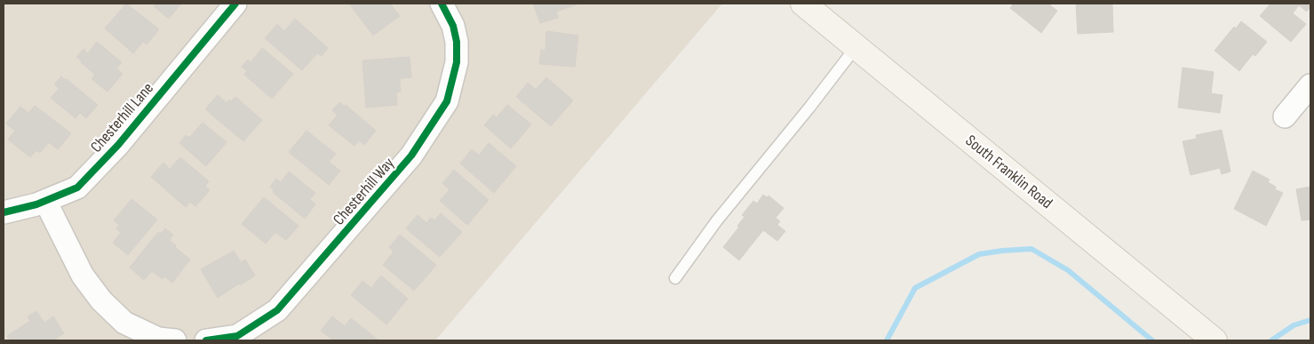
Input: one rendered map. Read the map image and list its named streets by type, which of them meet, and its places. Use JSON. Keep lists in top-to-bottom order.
{
  "streets": {
    "main road": ["South Franklin Road"],
    "street": ["Chesterhill Lane", "Chesterhill Way"]
  }
}
